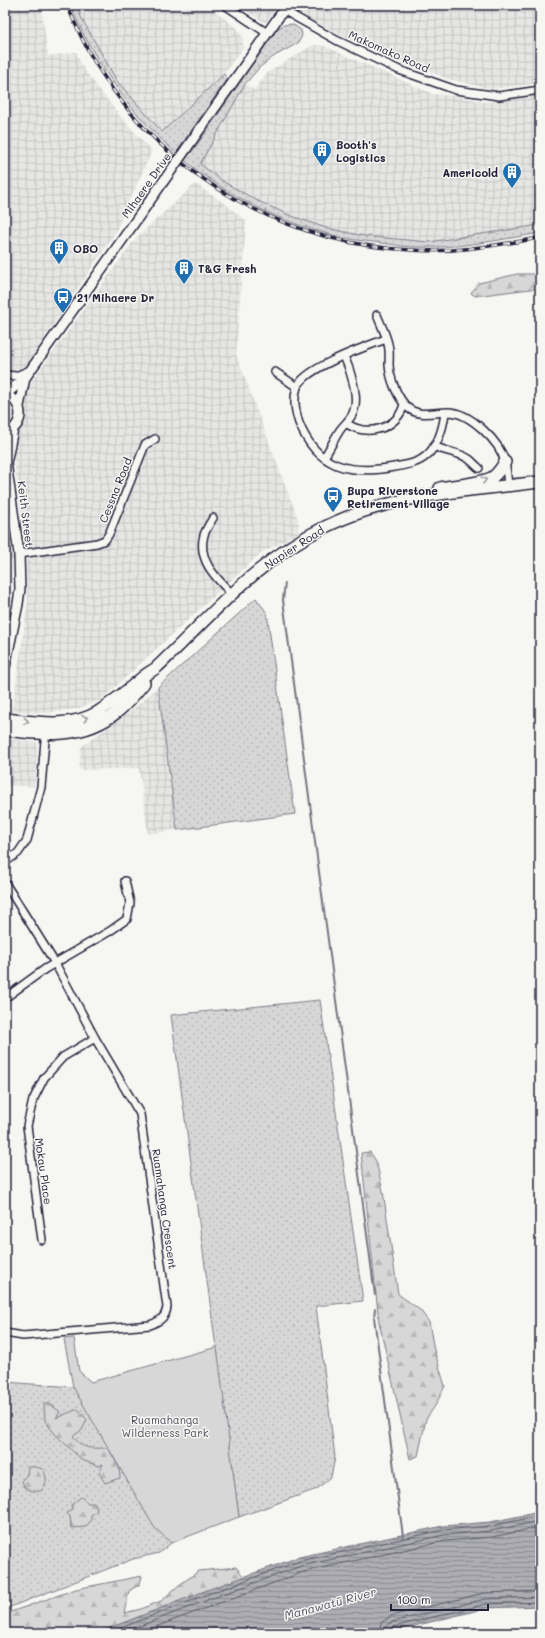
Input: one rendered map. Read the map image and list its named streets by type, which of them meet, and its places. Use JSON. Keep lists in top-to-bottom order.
{
  "streets": {
    "highway": ["Napier Road"],
    "main road": ["Mihaere Drive", "Keith Street"],
    "street": [
      "Makomako Road",
      "Cessna Road",
      "Mokau Place",
      "Ruamahanga Crescent"
    ]
  },
  "crossings": [
    ["Makomako Road", "Mihaere Drive"],
    ["Mihaere Drive", "Keith Street"],
    ["Cessna Road", "Keith Street"],
    ["Mokau Place", "Ruamahanga Crescent"]
  ],
  "water": ["Manawatū River"],
  "parks": ["Ruamahanga Wilderness Park"],
  "places": {
    "building": [
      "Booth's Logistics",
      "Americold",
      "OBO",
      "T&G Fresh"
    ],
    "bus stop": ["21 Mihaere Dr", "Bupa Riverstone Retirement Village"]
  },
  "scale_bar": "100 m"
}
